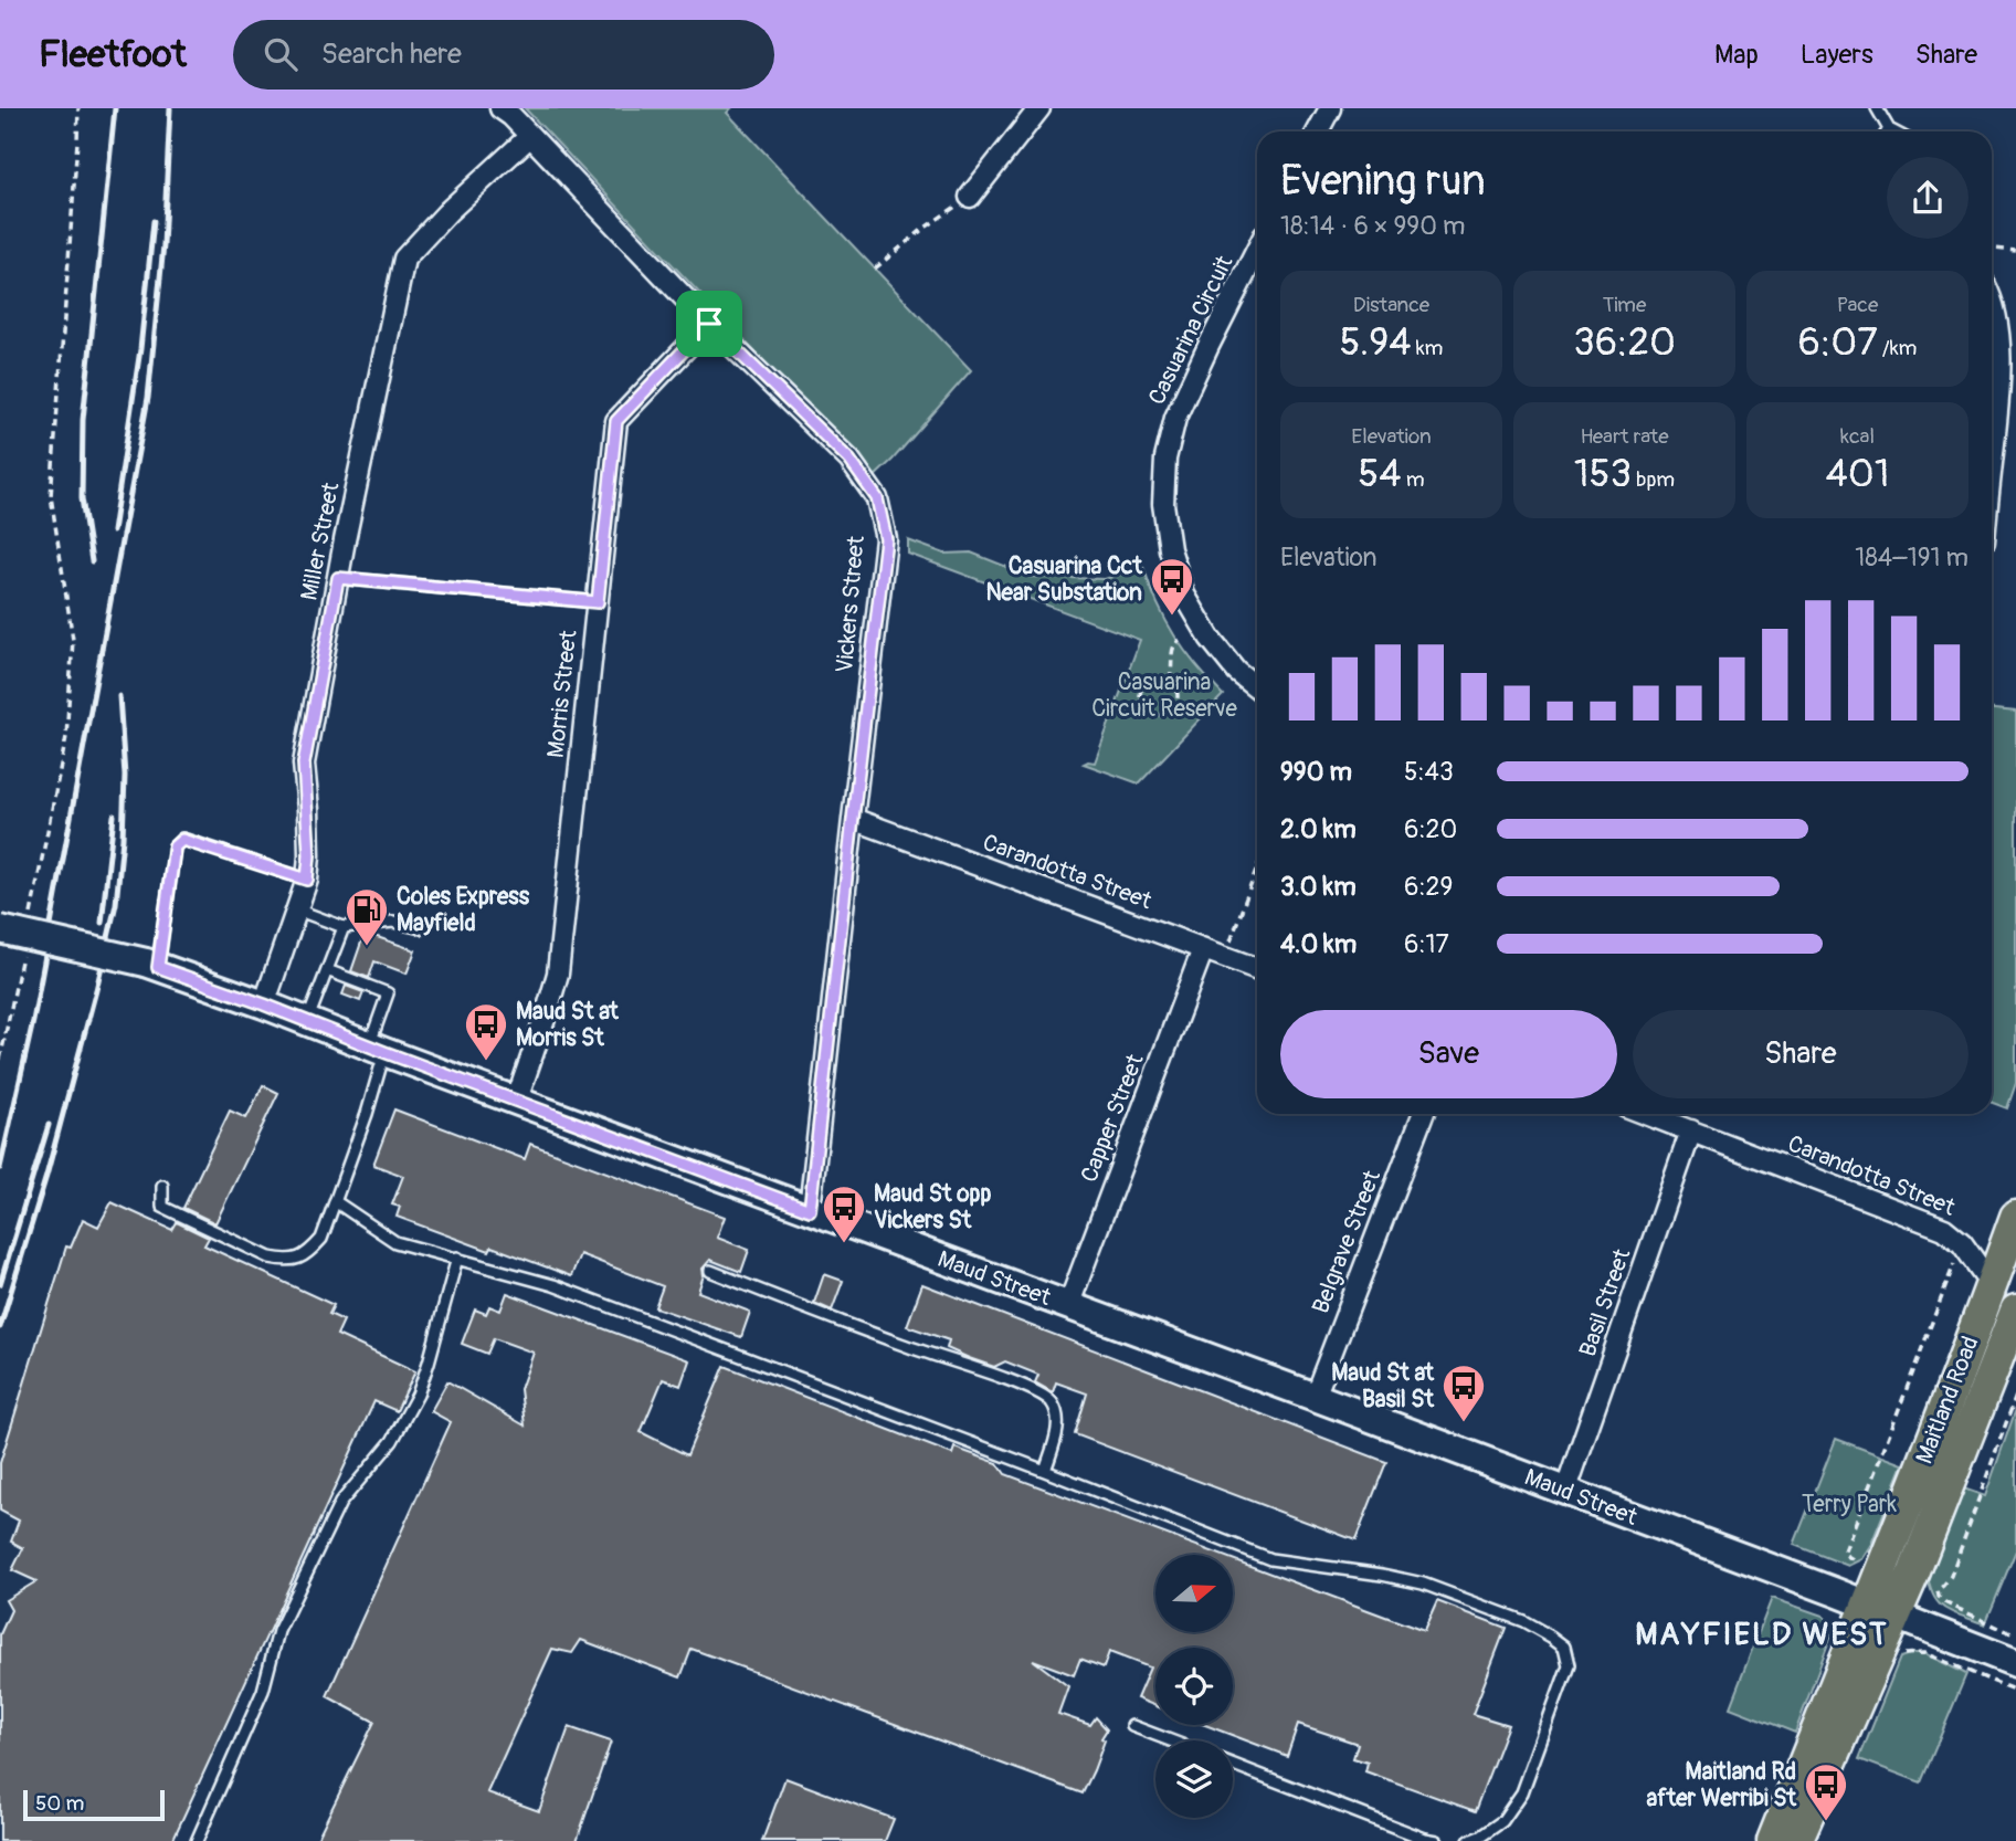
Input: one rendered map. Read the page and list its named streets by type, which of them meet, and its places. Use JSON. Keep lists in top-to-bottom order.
{
  "streets": {
    "main road": ["Maud Street", "Maitland Road"],
    "street": [
      "Casuarina Circuit",
      "Miller Street",
      "Vickers Street",
      "Morris Street",
      "Carandotta Street",
      "Capper Street",
      "Belgrave Street",
      "Basil Street"
    ]
  },
  "crossings": [
    ["Miller Street", "Vickers Street"],
    ["Miller Street", "Maud Street"],
    ["Vickers Street", "Morris Street"],
    ["Vickers Street", "Carandotta Street"],
    ["Vickers Street", "Maud Street"],
    ["Morris Street", "Maud Street"],
    ["Carandotta Street", "Capper Street"],
    ["Carandotta Street", "Basil Street"],
    ["Carandotta Street", "Maitland Road"],
    ["Capper Street", "Maud Street"],
    ["Belgrave Street", "Maud Street"],
    ["Maud Street", "Basil Street"],
    ["Maud Street", "Maitland Road"]
  ],
  "districts": ["MAYFIELD WEST"],
  "parks": ["Casuarina Circuit Reserve", "Terry Park"],
  "places": {
    "bus stop": [
      "Casuarina Cct Near Substation",
      "Maud St at Morris St",
      "Maud St opp Vickers St",
      "Maud St at Basil St",
      "Maitland Rd after Werribi St"
    ],
    "fuel station": ["Coles Express Mayfield"]
  },
  "scale_bar": "50 m",
  "north": "right",
  "page": {
    "header": "Fleetfoot",
    "search": "Search here",
    "nav": ["Map", "Layers", "Share"],
    "heading": ["Evening run", "18:14 · 6 × 990 m"],
    "stats": [
      ["Distance", "5.94 km"],
      ["Time", "36:20"],
      ["Pace", "6:07 /km"],
      ["Elevation", "54 m"],
      ["Heart rate", "153 bpm"],
      ["kcal", "401"]
    ],
    "chart": ["Elevation", "184–191 m"],
    "list": [
      {
        "name": "990 m",
        "note": "5:43"
      },
      {
        "name": "2.0 km",
        "note": "6:20"
      },
      {
        "name": "3.0 km",
        "note": "6:29"
      },
      {
        "name": "4.0 km",
        "note": "6:17"
      }
    ],
    "buttons": ["Save", "Share"],
    "scale": "50 m"
  }
}
